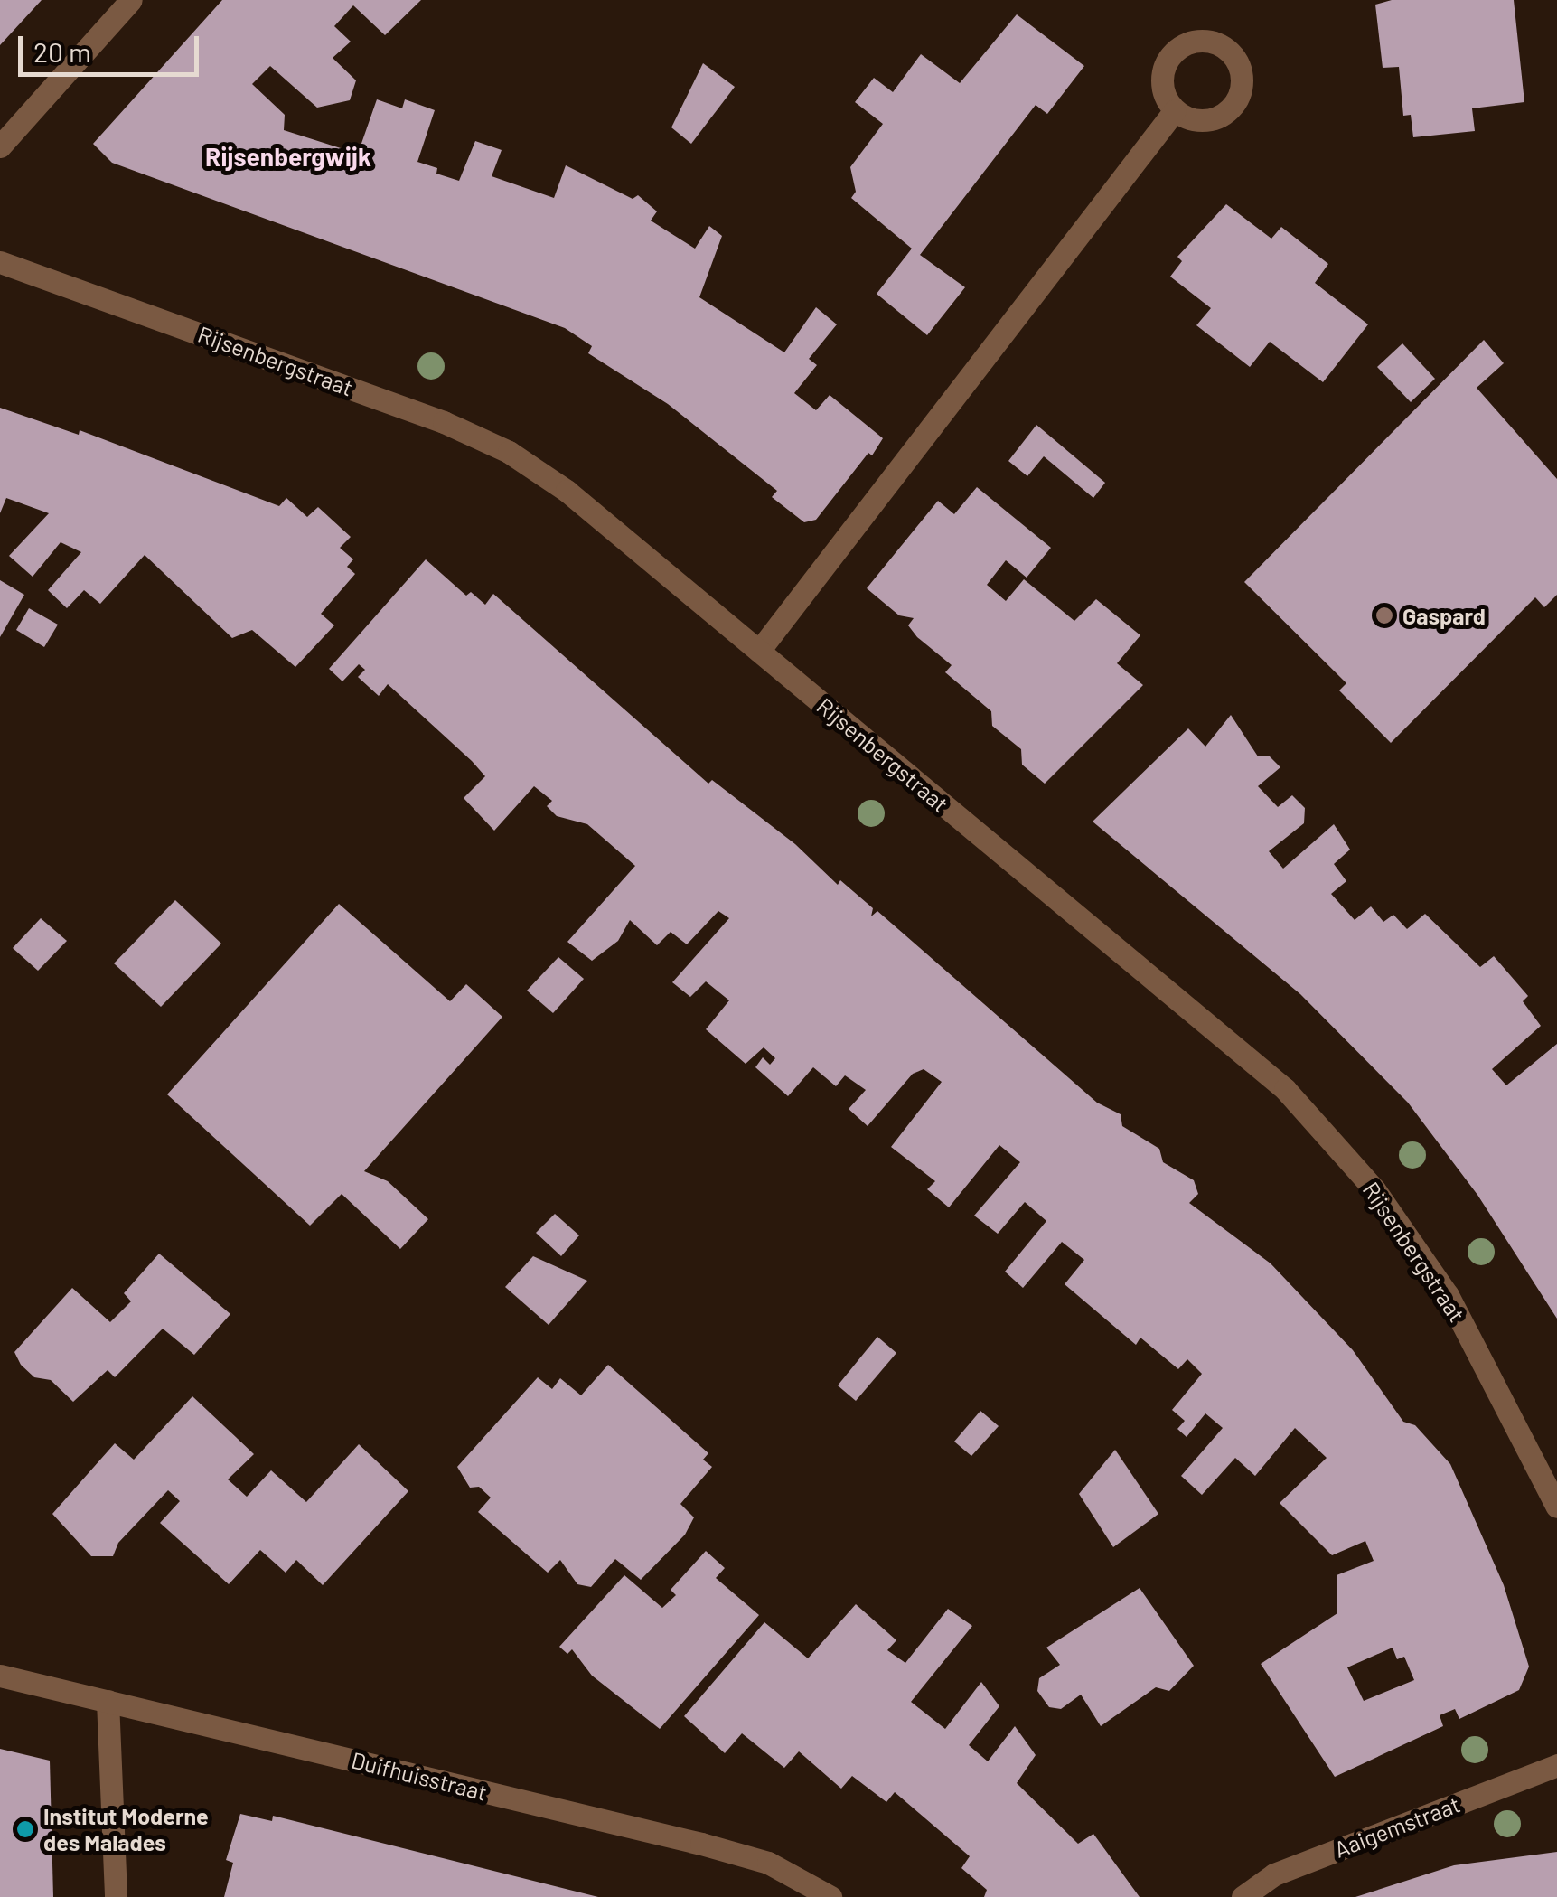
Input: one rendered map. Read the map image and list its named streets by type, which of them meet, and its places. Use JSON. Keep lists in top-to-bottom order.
{
  "streets": {
    "street": ["Rijsenbergstraat", "Duifhuisstraat", "Aaigemstraat"]
  },
  "districts": ["Rijsenbergwijk"],
  "places": ["Gaspard", "Institut Moderne des Malades"],
  "scale_bar": "20 m"
}
